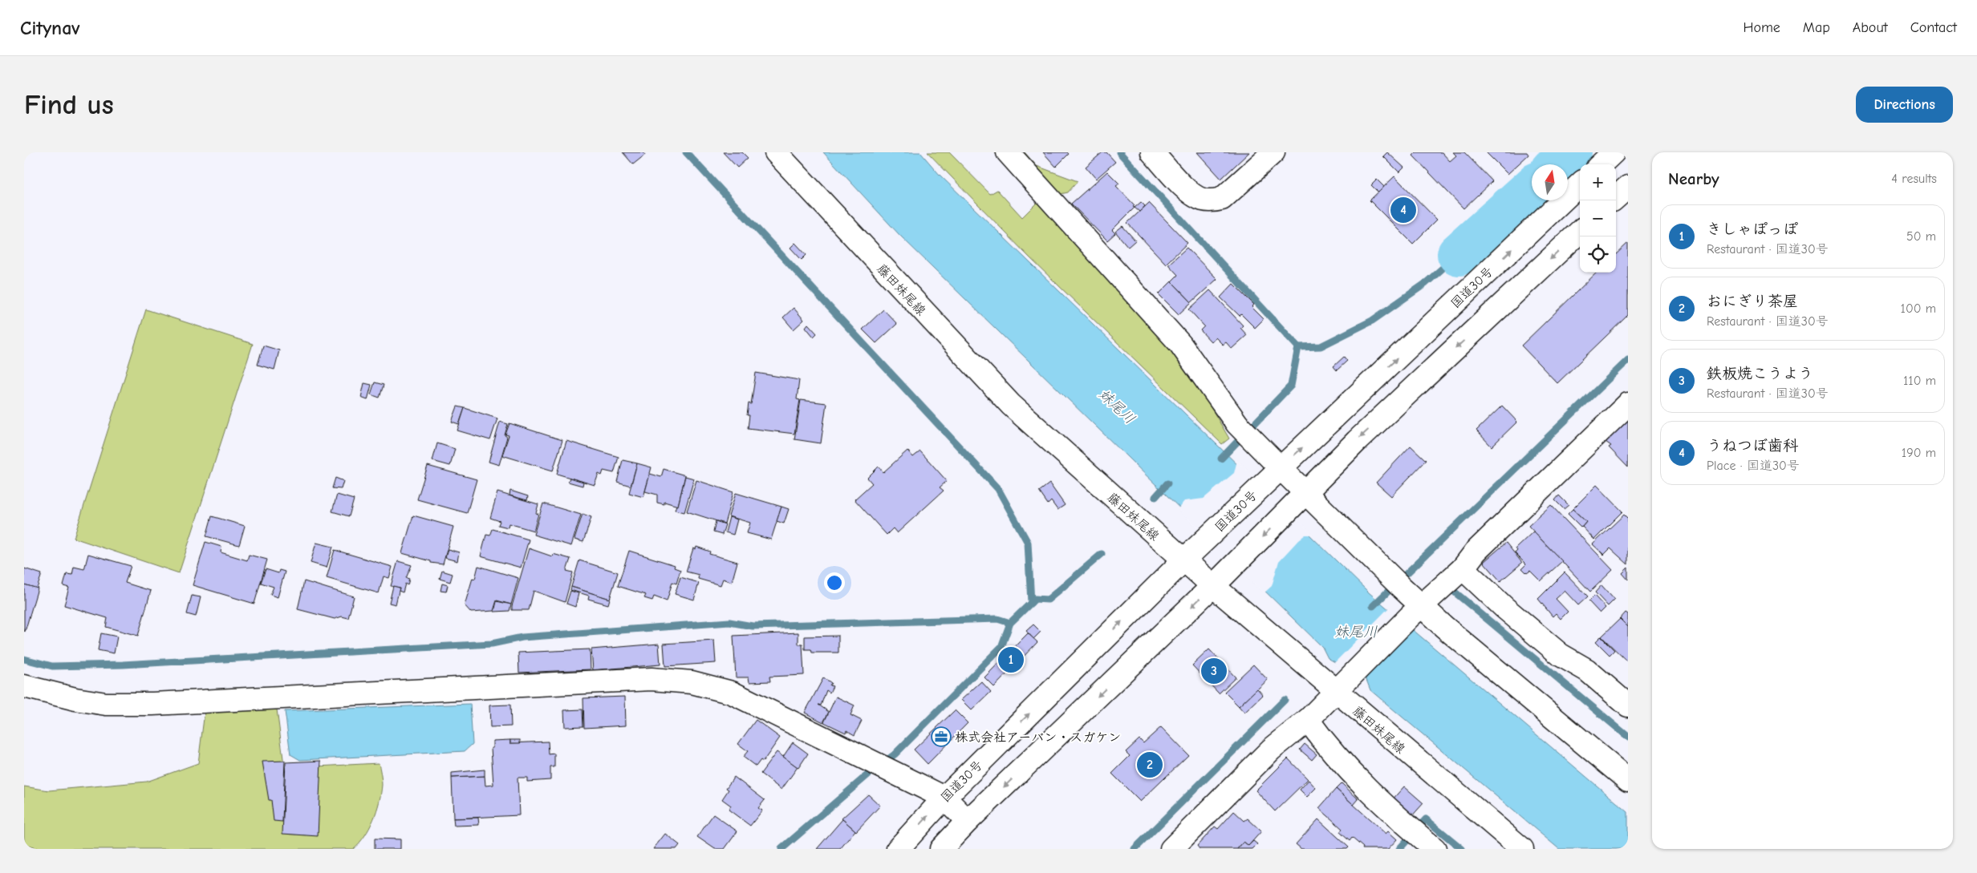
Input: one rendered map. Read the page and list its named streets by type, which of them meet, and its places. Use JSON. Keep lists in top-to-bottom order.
{
  "streets": {
    "main road": ["国道30号", "藤田妹尾線"]
  },
  "crossings": [
    ["国道30号", "藤田妹尾線"]
  ],
  "water": ["妹尾川"],
  "places": {
    "office": ["株式会社アーバン・スガケン"]
  },
  "north": "top",
  "page": {
    "header": "Citynav",
    "nav": [
      "Home",
      "Map",
      "About",
      "Contact"
    ],
    "buttons": "Directions",
    "title": "Find us",
    "heading": ["Nearby", "4 results"],
    "map_buttons": ["+", "−"],
    "pins": [
      "4",
      "1",
      "3",
      "2"
    ],
    "list": [
      {
        "mark": "1",
        "name": "きしゃぽっぽ",
        "note": "Restaurant · 国道30号",
        "value": "50 m"
      },
      {
        "mark": "2",
        "name": "おにぎり茶屋",
        "note": "Restaurant · 国道30号",
        "value": "100 m"
      },
      {
        "mark": "3",
        "name": "鉄板焼こうよう",
        "note": "Restaurant · 国道30号",
        "value": "110 m"
      },
      {
        "mark": "4",
        "name": "うねつぼ歯科",
        "note": "Place · 国道30号",
        "value": "190 m"
      }
    ]
  }
}
